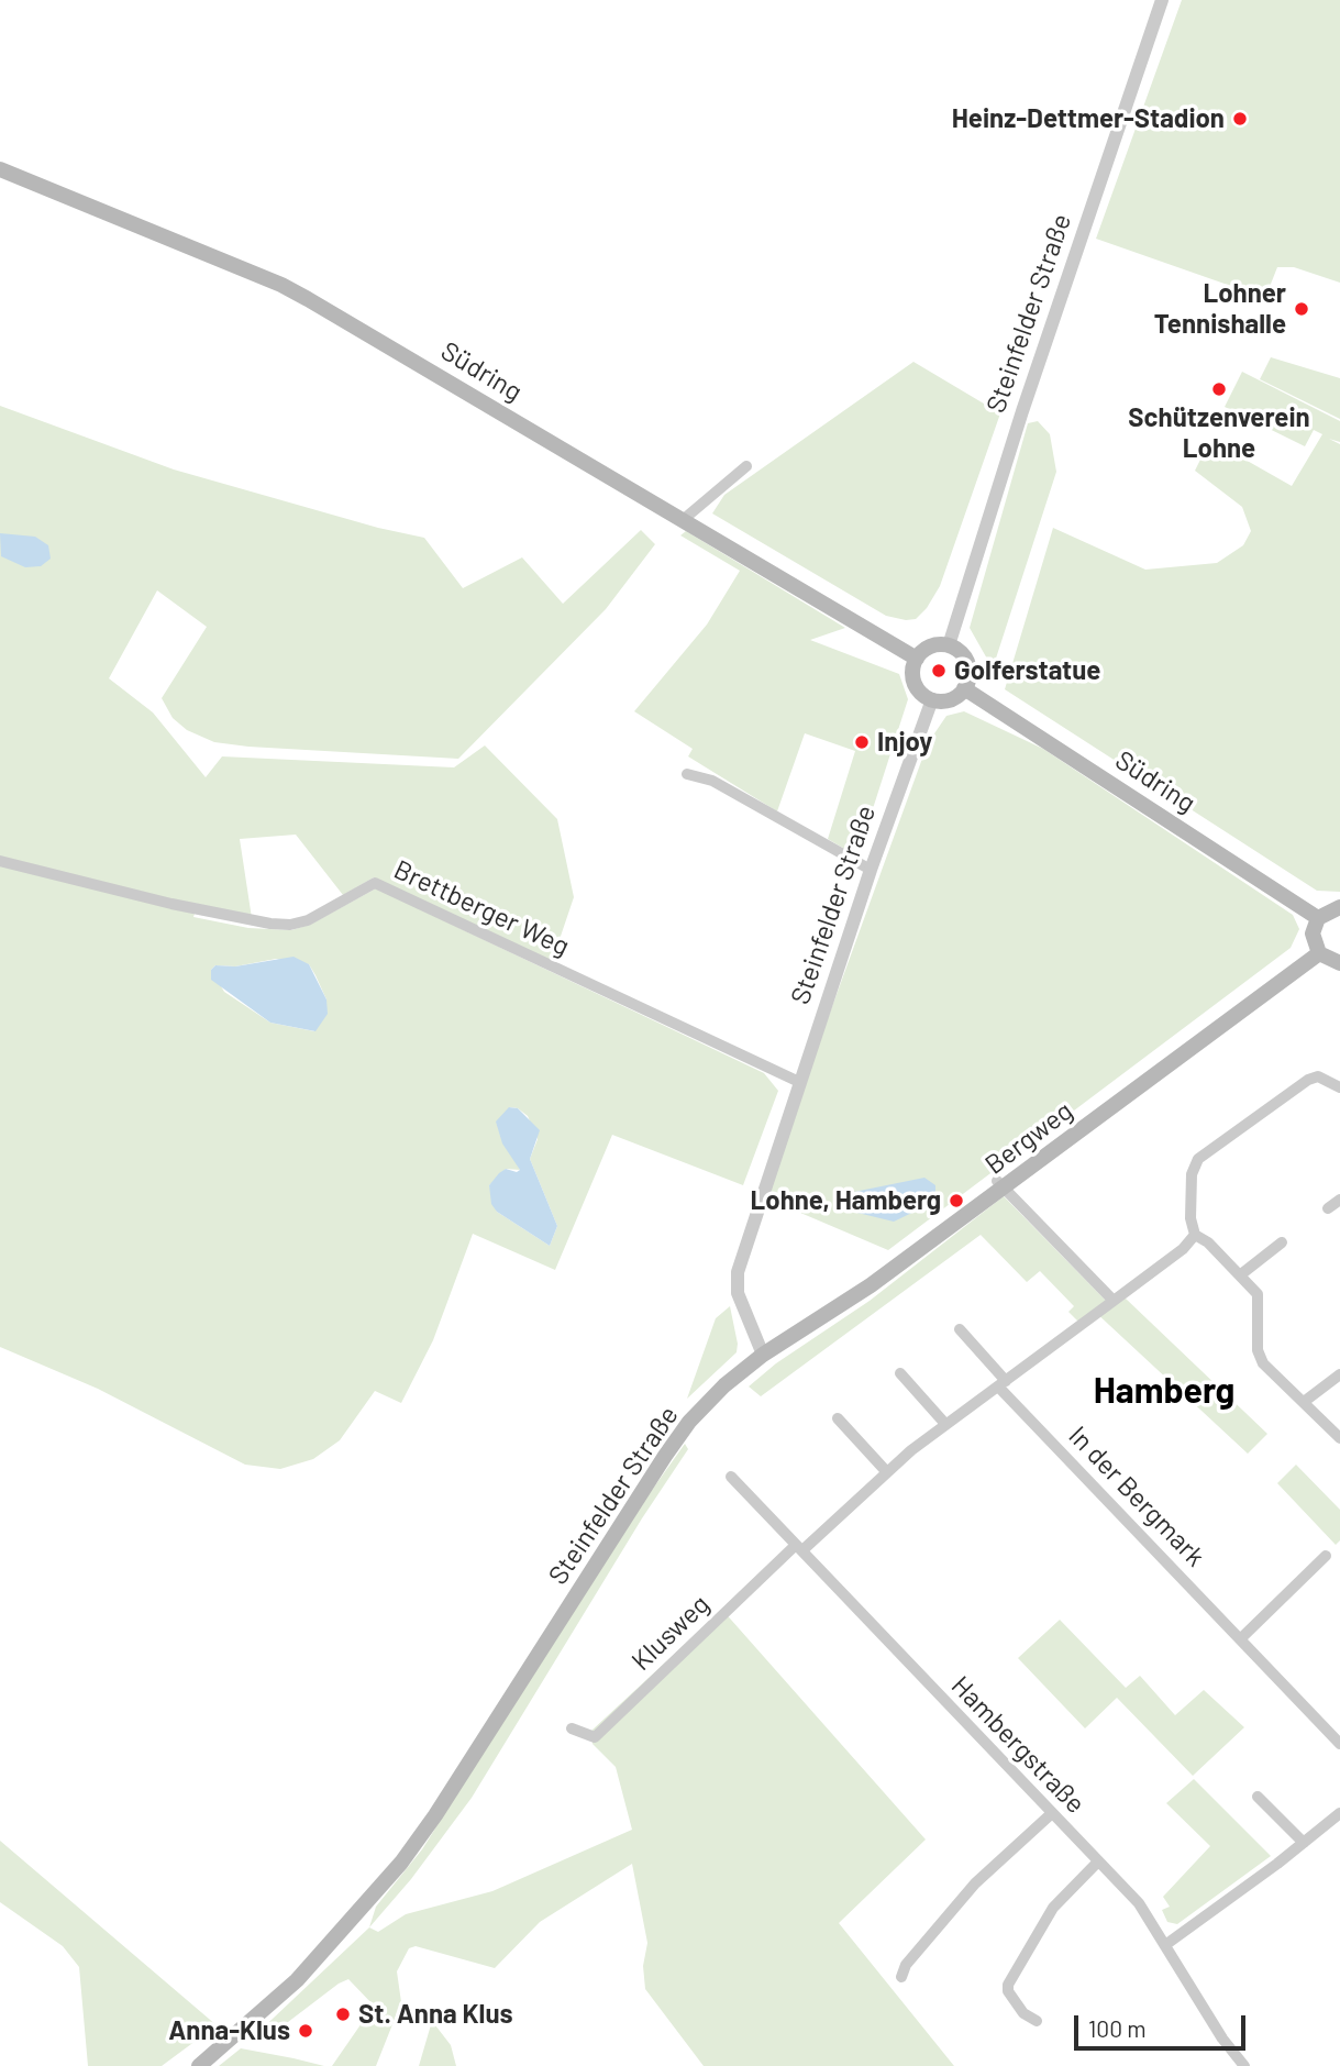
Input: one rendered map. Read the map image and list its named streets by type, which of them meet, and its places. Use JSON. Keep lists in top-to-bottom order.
{
  "streets": {
    "main road": ["Steinfelder Straße", "Südring", "Bergweg"],
    "street": [
      "Brettberger Weg",
      "In der Bergmark",
      "Klusweg",
      "Hambergstraße"
    ]
  },
  "crossings": [
    ["Steinfelder Straße", "Südring"],
    ["Steinfelder Straße", "Brettberger Weg"],
    ["Steinfelder Straße", "Bergweg"],
    ["Klusweg", "Hambergstraße"]
  ],
  "districts": ["Hamberg"],
  "places": [
    "Heinz-Dettmer-Stadion",
    "Lohner Tennishalle",
    "Schützenverein Lohne",
    "Golferstatue",
    "Injoy",
    "Lohne, Hamberg",
    "St. Anna Klus",
    "Anna-Klus"
  ],
  "scale_bar": "100 m"
}
